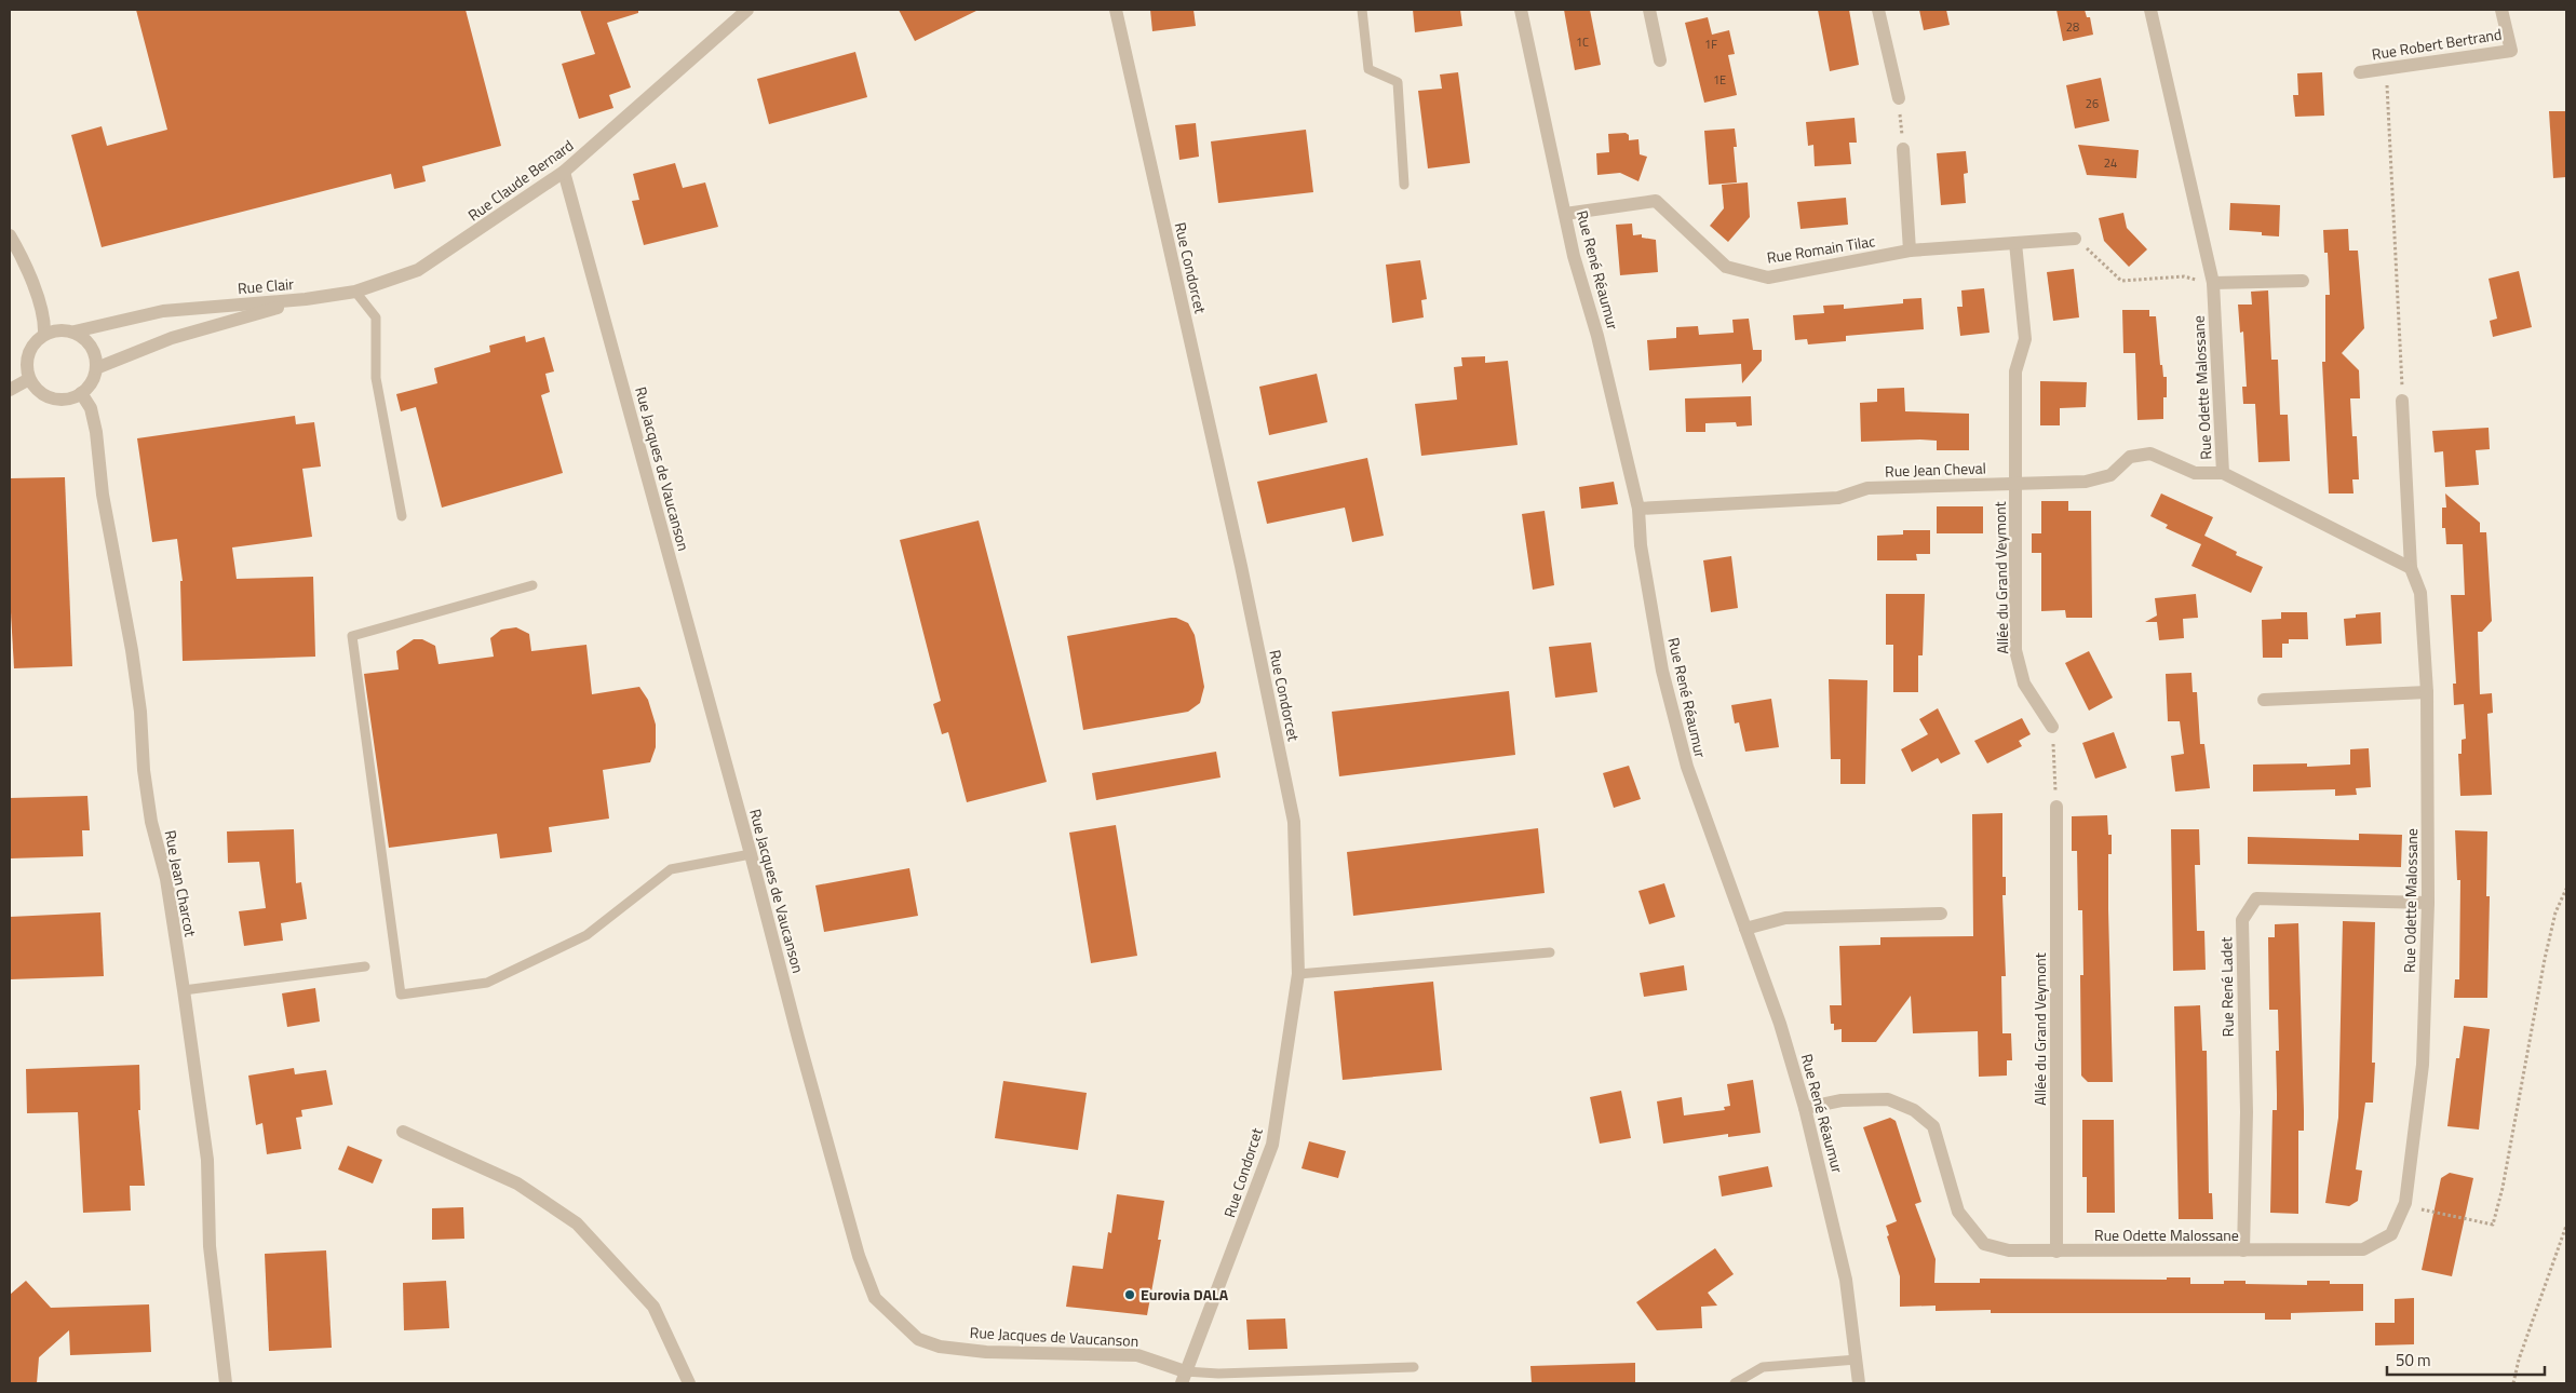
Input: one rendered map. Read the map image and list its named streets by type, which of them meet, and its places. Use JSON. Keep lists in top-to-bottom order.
{
  "streets": {
    "street": [
      "Rue Robert Bertrand",
      "Rue Claude Bernard",
      "Rue Romain Tilac",
      "Rue Condorcet",
      "Rue René Réaumur",
      "Rue Clair",
      "Rue Odette Malossane",
      "Rue Jacques de Vaucanson",
      "Rue Jean Cheval",
      "Allée du Grand Veymont",
      "Rue Jean Charcot",
      "Rue René Ladet"
    ]
  },
  "crossings": [
    ["Rue Claude Bernard", "Rue Clair"],
    ["Rue Claude Bernard", "Rue Jacques de Vaucanson"],
    ["Rue Romain Tilac", "Rue René Réaumur"],
    ["Rue Condorcet", "Rue Jacques de Vaucanson"],
    ["Rue René Réaumur", "Rue Odette Malossane"],
    ["Rue René Réaumur", "Rue Jean Cheval"],
    ["Rue Clair", "Rue Jean Charcot"],
    ["Rue Odette Malossane", "Rue Jean Cheval"],
    ["Rue Odette Malossane", "Allée du Grand Veymont"],
    ["Rue Odette Malossane", "Rue René Ladet"],
    ["Rue Jean Cheval", "Allée du Grand Veymont"]
  ],
  "places": ["Eurovia DALA"],
  "house_numbers": [
    "28",
    "1C",
    "1F",
    "1E",
    "26",
    "24"
  ],
  "scale_bar": "50 m"
}
